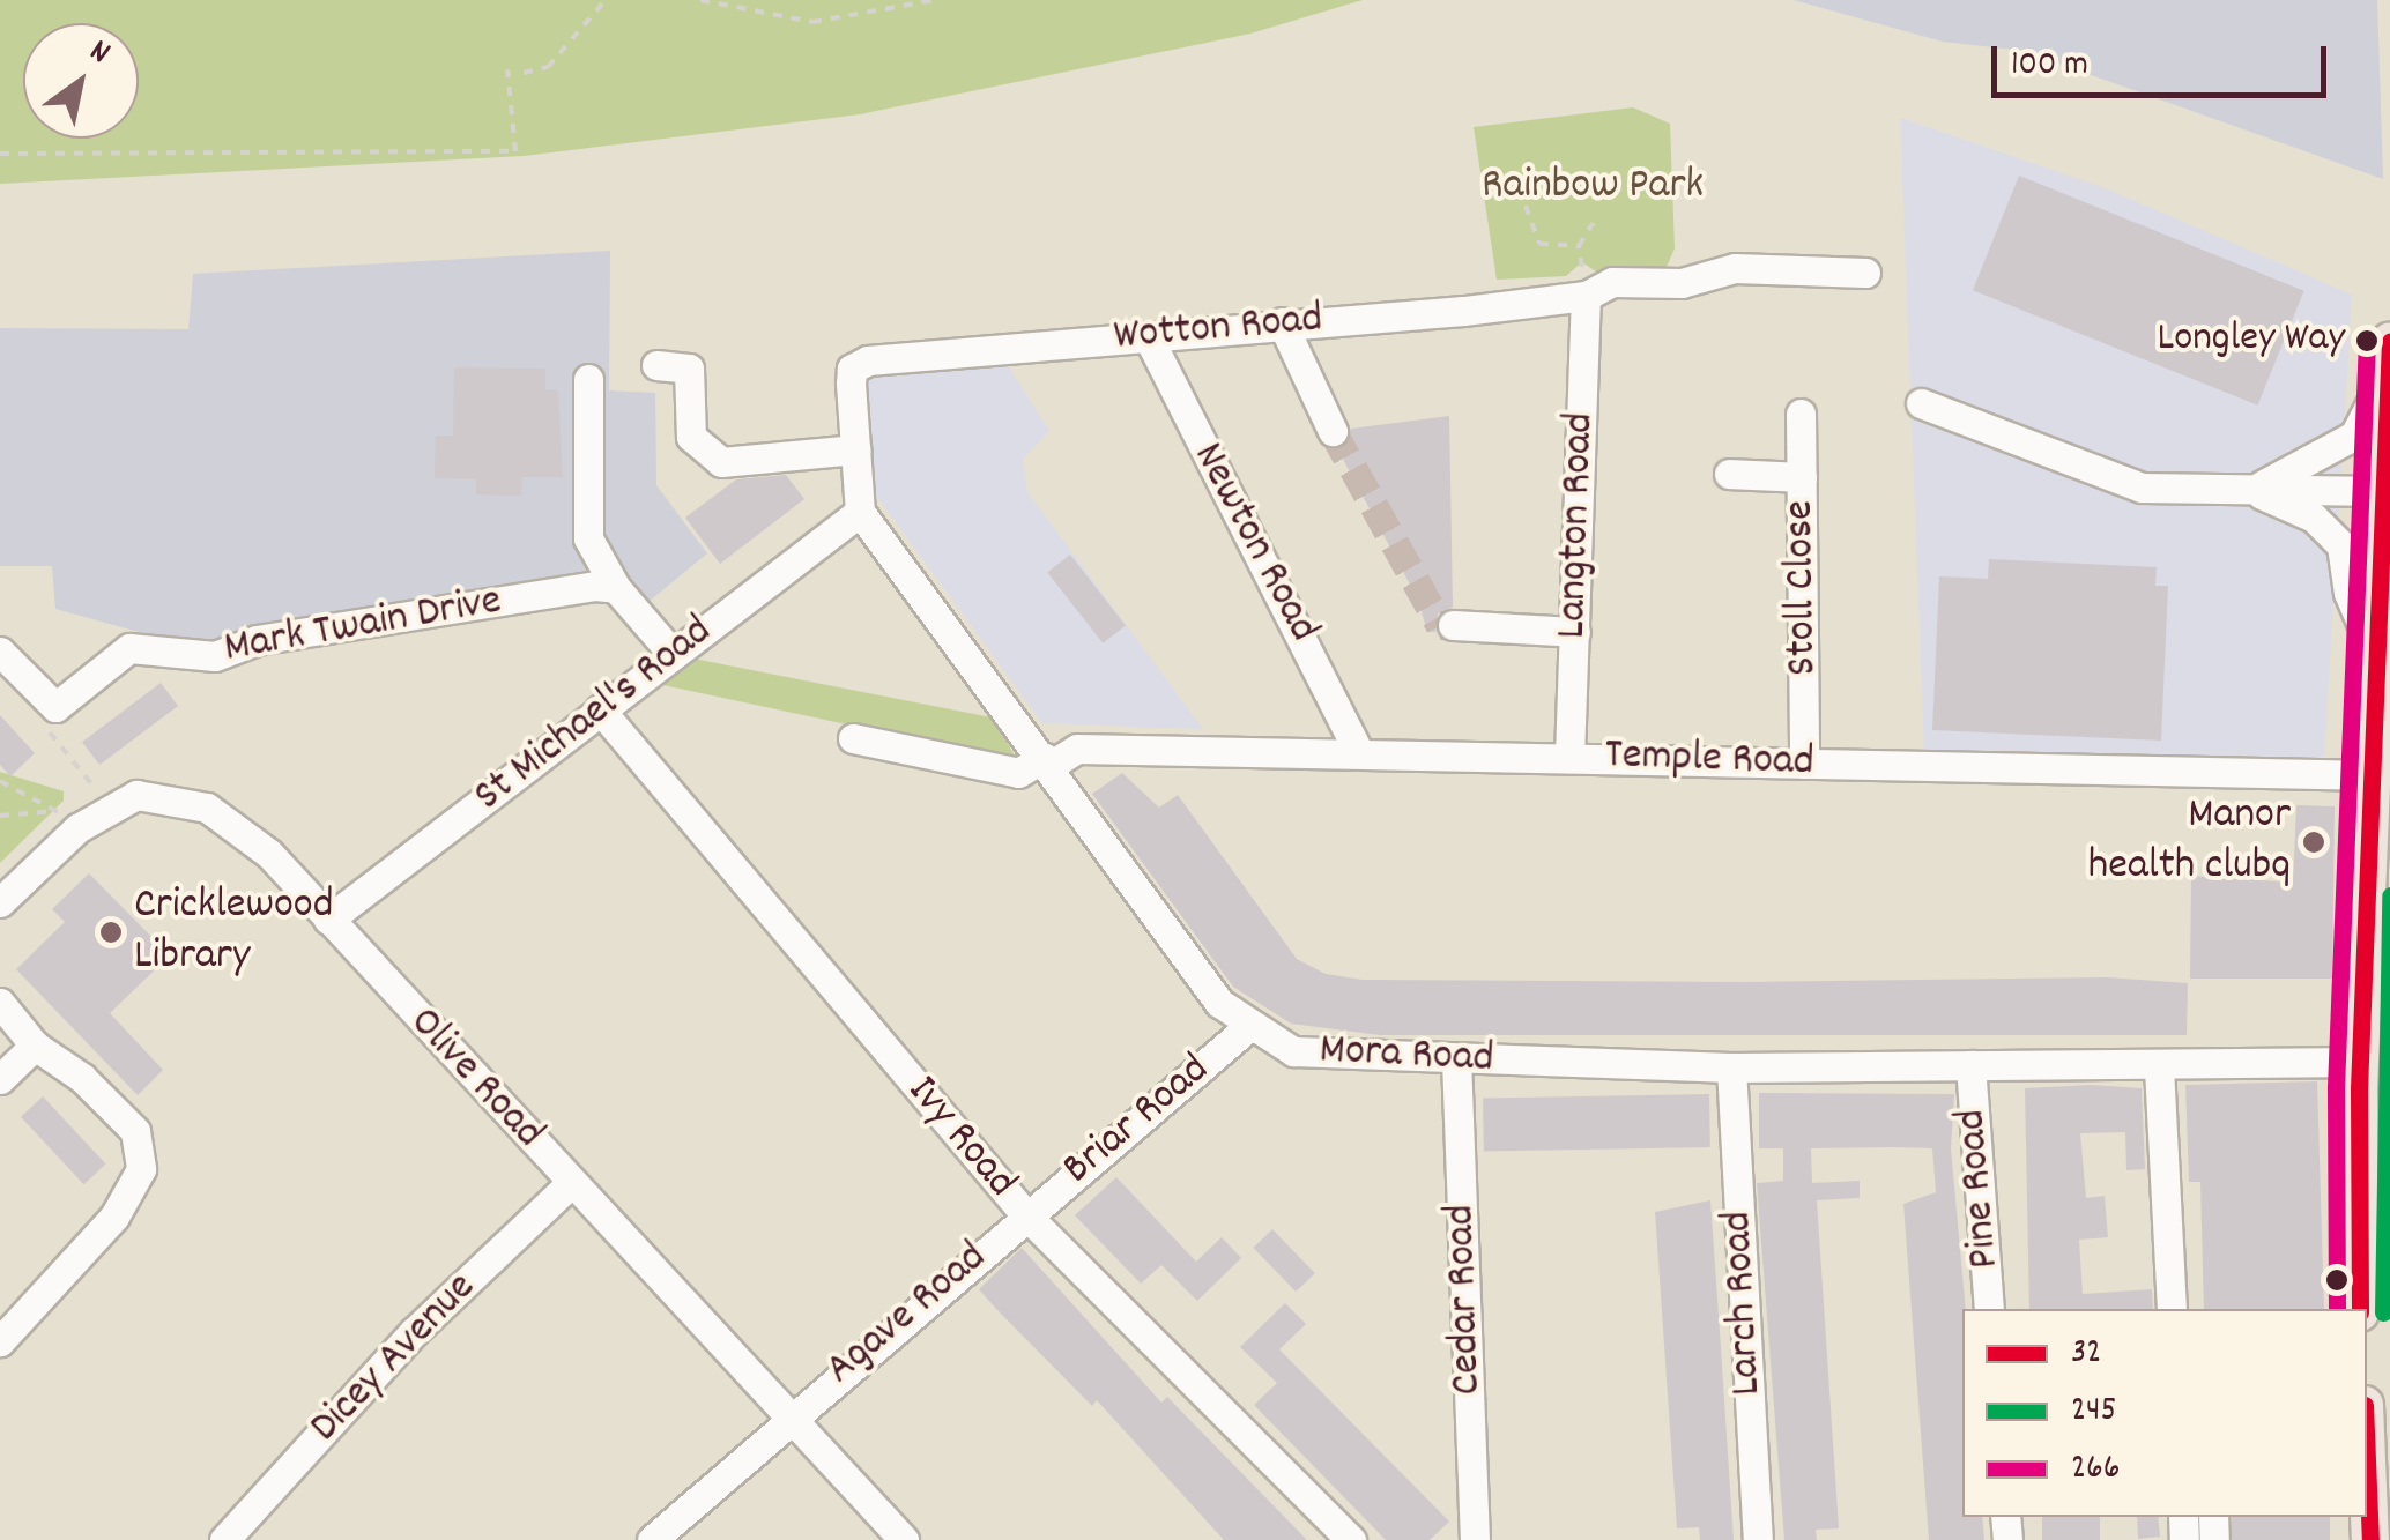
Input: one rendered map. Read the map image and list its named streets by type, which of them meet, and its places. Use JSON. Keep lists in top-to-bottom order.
{
  "streets": {
    "street": [
      "Wotton Road",
      "Langton Road",
      "Newton Road",
      "Stoll Close",
      "Mark Twain Drive",
      "St Michael's Road",
      "Temple Road",
      "Mora Road",
      "Olive Road",
      "Briar Road",
      "Ivy Road",
      "Pine Road",
      "Cedar Road",
      "Larch Road",
      "Agave Road",
      "Dicey Avenue"
    ]
  },
  "crossings": [
    ["Wotton Road", "Langton Road"],
    ["Wotton Road", "Newton Road"],
    ["Langton Road", "Temple Road"],
    ["Newton Road", "Temple Road"],
    ["Stoll Close", "Temple Road"],
    ["St Michael's Road", "Mora Road"],
    ["St Michael's Road", "Olive Road"],
    ["St Michael's Road", "Ivy Road"],
    ["Temple Road", "Mora Road"],
    ["Mora Road", "Briar Road"],
    ["Mora Road", "Pine Road"],
    ["Mora Road", "Cedar Road"],
    ["Mora Road", "Larch Road"],
    ["Olive Road", "Agave Road"],
    ["Olive Road", "Dicey Avenue"],
    ["Briar Road", "Ivy Road"],
    ["Briar Road", "Agave Road"],
    ["Ivy Road", "Agave Road"]
  ],
  "parks": ["Rainbow Park"],
  "places": ["Longley Way", "Manor health clubq", "Cricklewood Library"],
  "lines": ["transit line 266", "transit line 32", "transit line 245"],
  "legend": ["32", "245", "266"],
  "scale_bar": "100 m",
  "north": "top right"
}
